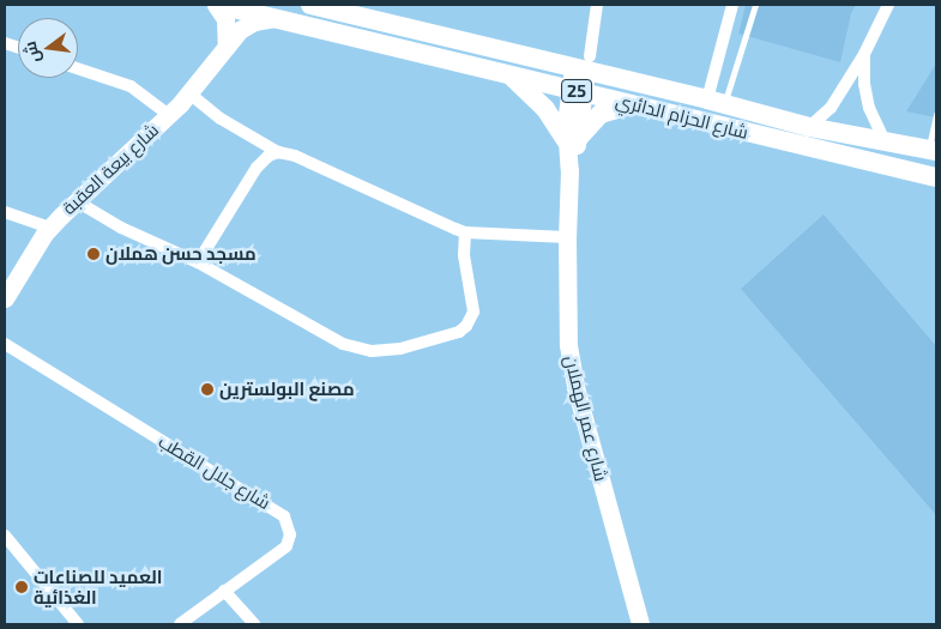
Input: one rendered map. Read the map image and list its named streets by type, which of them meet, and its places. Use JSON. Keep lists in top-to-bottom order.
{
  "streets": {
    "main road": ["25", "شارع الحزام الدائري"],
    "street": ["شارع بيعة العقبة", "شارع عمر الهملان", "شارع جلال القطب"]
  },
  "crossings": [
    ["شارع الحزام الدائري", "شارع بيعة العقبة"],
    ["شارع الحزام الدائري", "شارع عمر الهملان"]
  ],
  "places": ["مسجد حسن هملان", "مصنع البولسترين", "العميد للصناعات الغذائية"],
  "north": "left"
}
